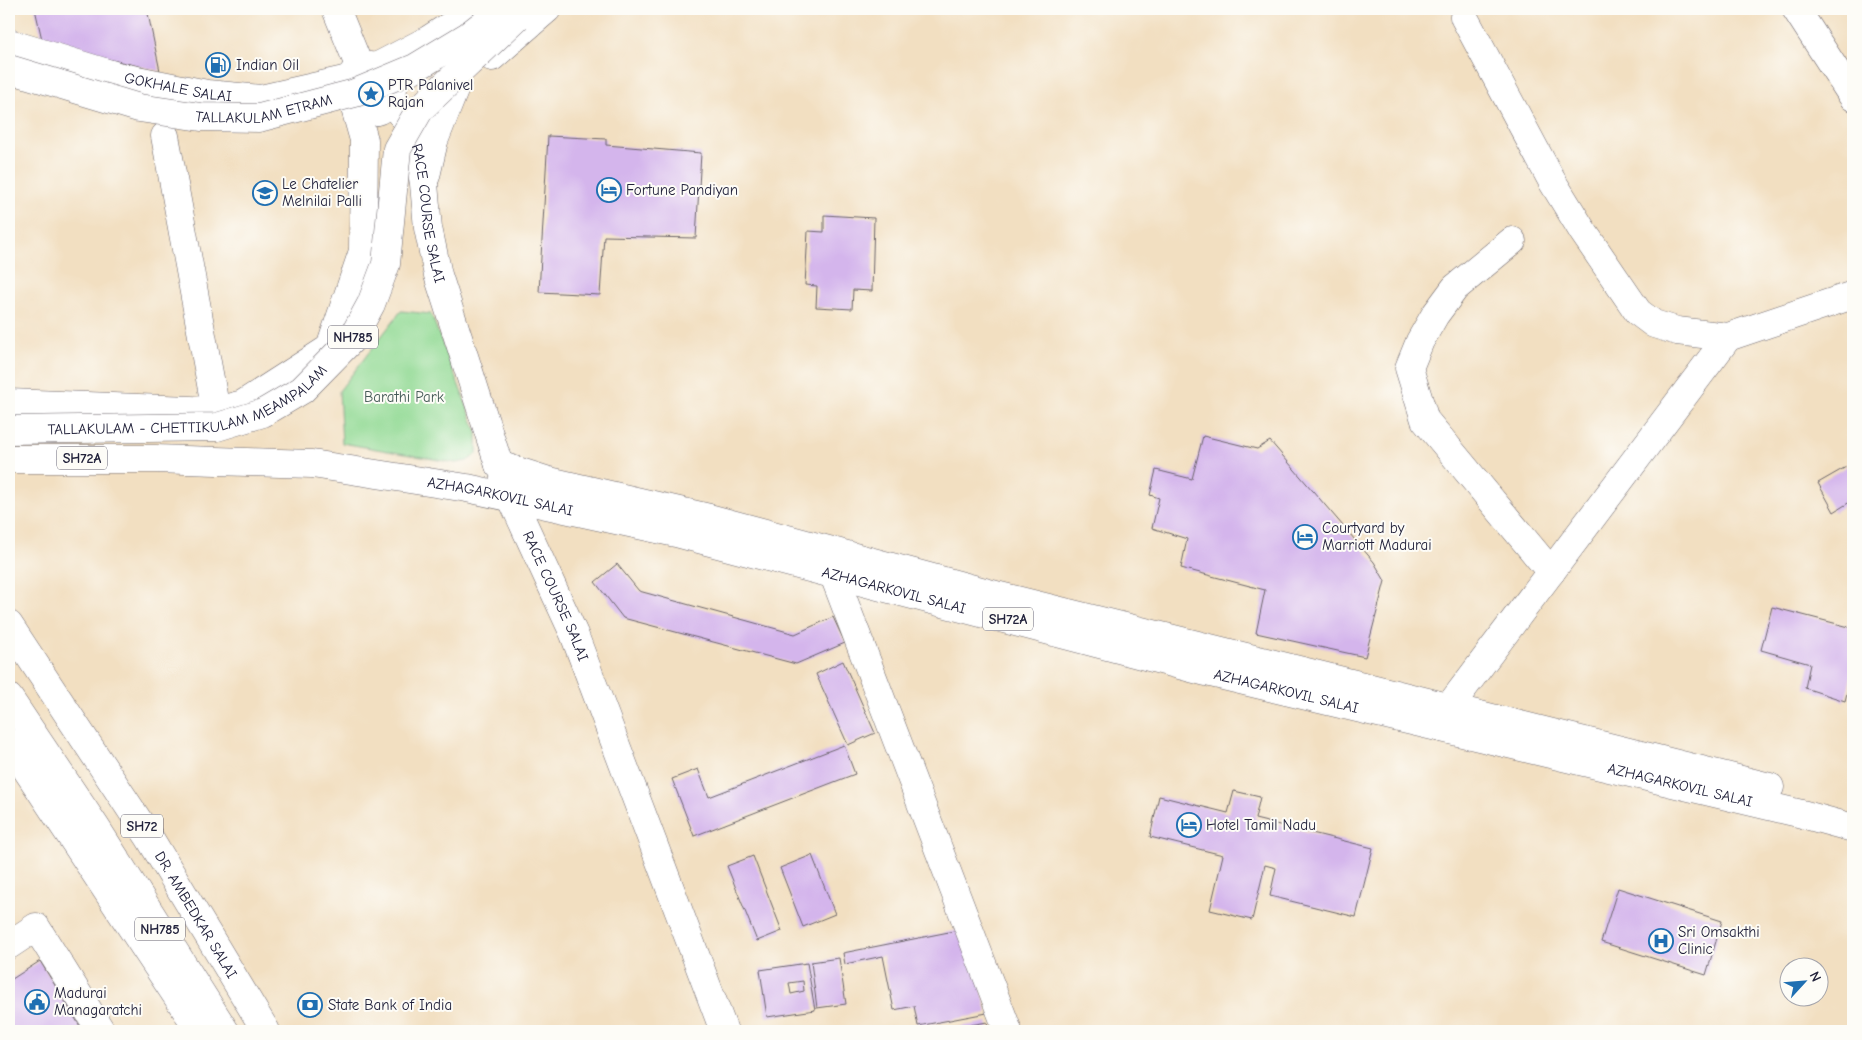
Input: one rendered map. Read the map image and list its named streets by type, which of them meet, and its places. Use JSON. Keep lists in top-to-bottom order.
{
  "streets": {
    "main road": [
      "GOKHALE SALAI",
      "TALLAKULAM ETRAM",
      "RACE COURSE SALAI",
      "NH785",
      "TALLAKULAM - CHETTIKULAM MEAMPALAM",
      "SH72A",
      "AZHAGARKOVIL SALAI",
      "SH72",
      "DR. AMBEDKAR SALAI"
    ]
  },
  "crossings": [
    ["GOKHALE SALAI", "RACE COURSE SALAI"],
    ["RACE COURSE SALAI", "AZHAGARKOVIL SALAI"]
  ],
  "parks": ["Barathi Park"],
  "places": {
    "fuel station": ["Indian Oil"],
    "place": ["PTR Palanivel Rajan"],
    "hotel": ["Fortune Pandiyan", "Courtyard by Marriott Madurai", "Hotel Tamil Nadu"],
    "school or university": ["Le Chatelier Melnilai Palli"],
    "hospital": ["Sri Omsakthi Clinic"],
    "public building": ["Madurai Managaratchi"],
    "bank": ["State Bank of India"]
  },
  "north": "top right"
}
